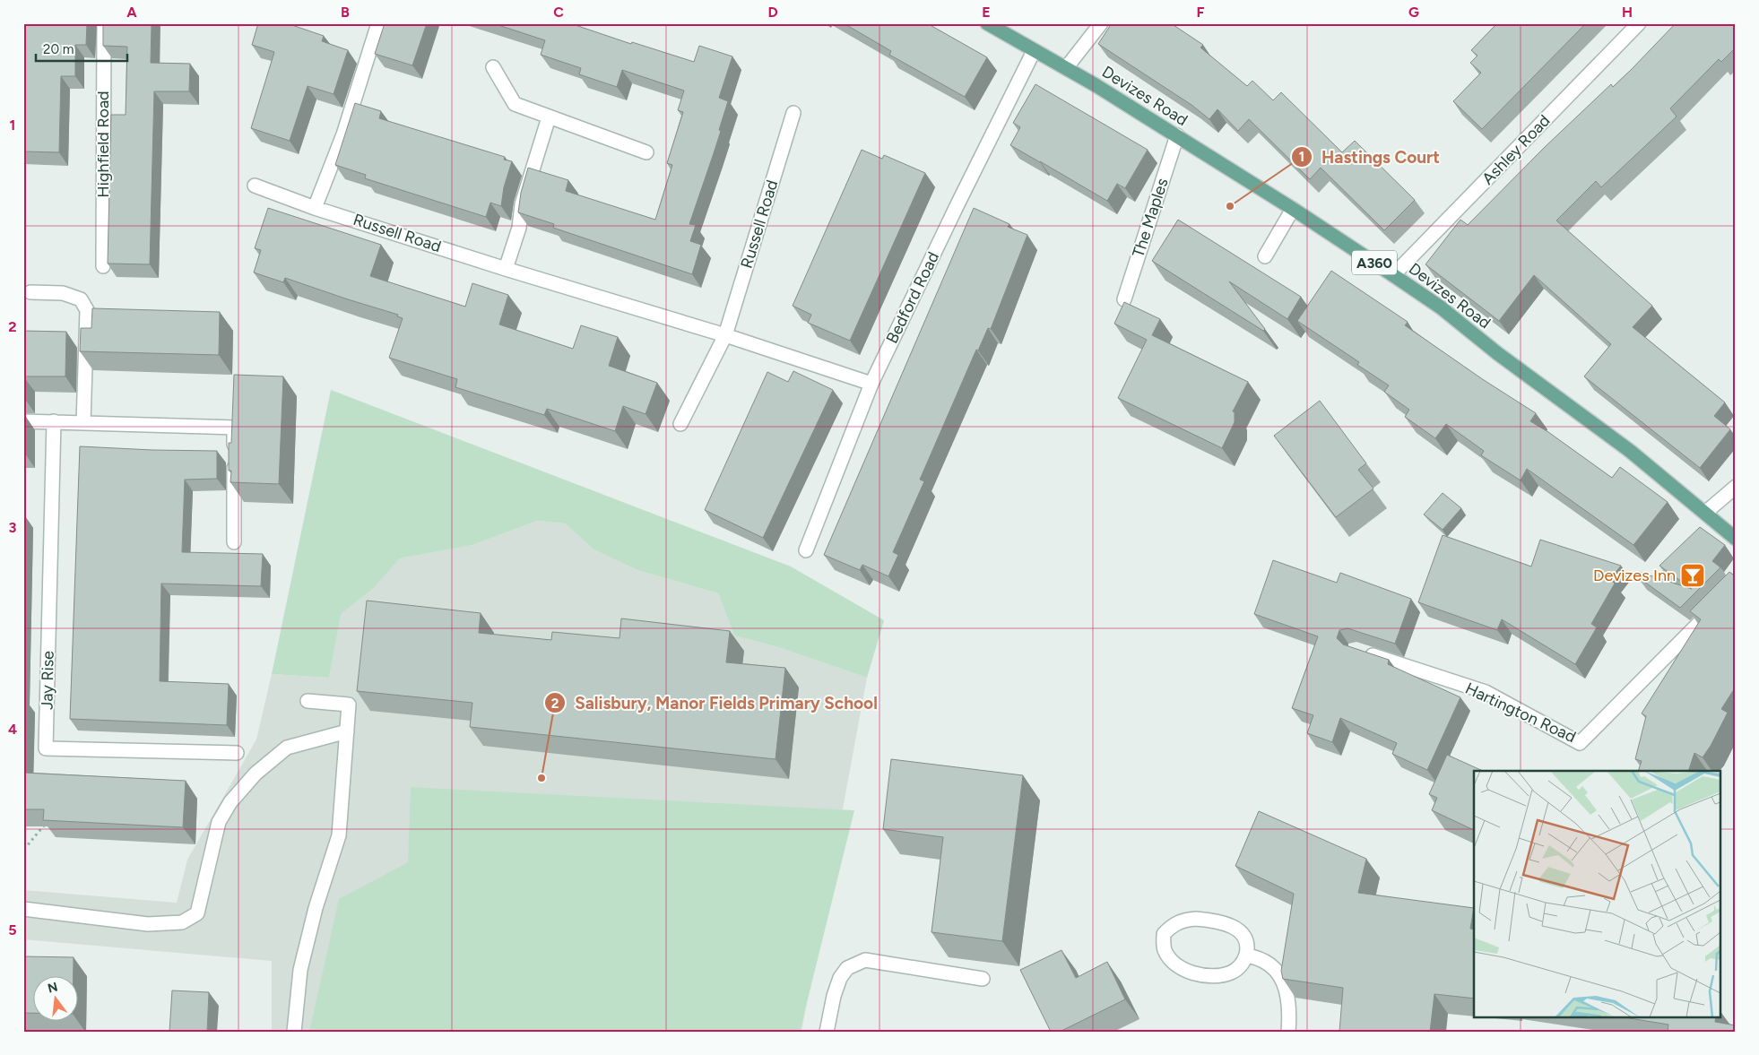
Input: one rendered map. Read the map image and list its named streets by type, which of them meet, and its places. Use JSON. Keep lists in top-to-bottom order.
{
  "streets": {
    "main road": ["Devizes Road", "A360"],
    "street": [
      "Highfield Road",
      "Ashley Road",
      "The Maples",
      "Russell Road",
      "Bedford Road",
      "Jay Rise",
      "Hartington Road"
    ]
  },
  "crossings": [
    ["Devizes Road", "Ashley Road"],
    ["Devizes Road", "The Maples"],
    ["Devizes Road", "Bedford Road"],
    ["Russell Road", "Bedford Road"]
  ],
  "places": {
    "other": ["Hastings Court", "Salisbury, Manor Fields Primary School"],
    "bar": ["Devizes Inn"]
  },
  "scale_bar": "20 m",
  "north": "top",
  "grid": {
    "columns": [
      "A",
      "B",
      "C",
      "D",
      "E",
      "F",
      "G",
      "H"
    ],
    "rows": [
      "1",
      "2",
      "3",
      "4",
      "5"
    ]
  }
}
